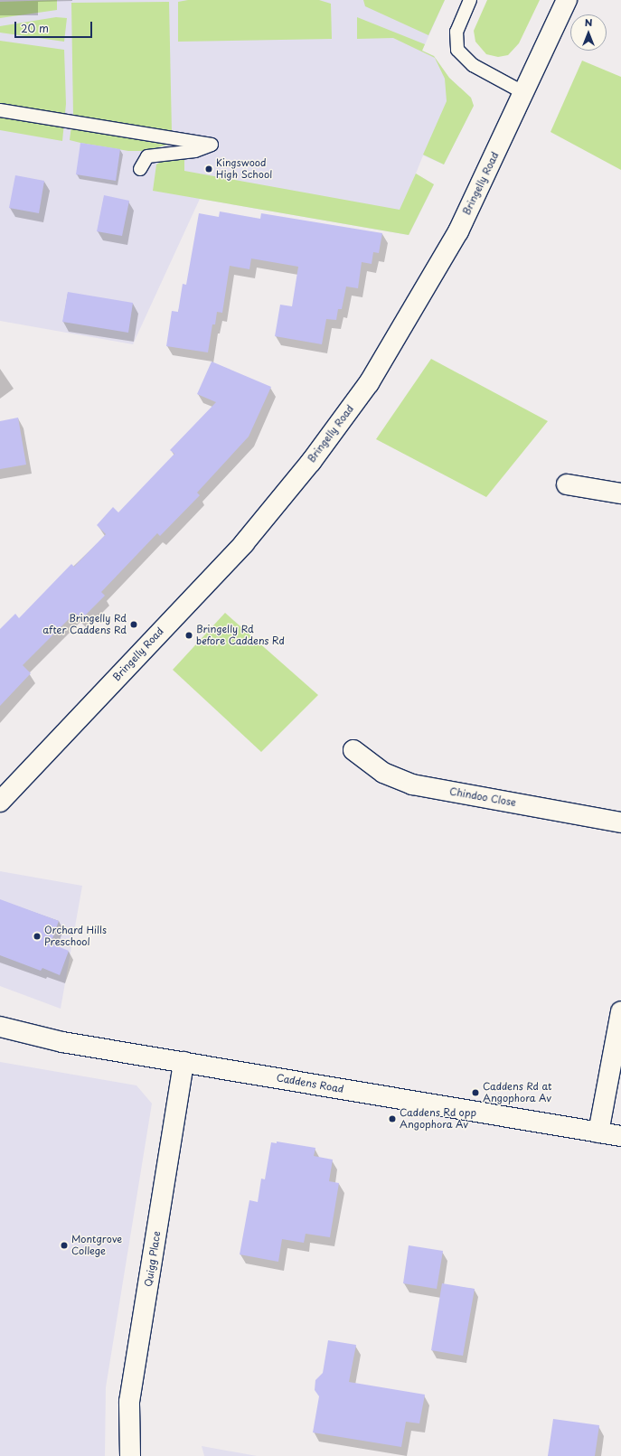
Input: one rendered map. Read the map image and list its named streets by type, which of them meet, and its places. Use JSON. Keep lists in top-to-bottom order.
{
  "streets": {
    "street": [
      "Bringelly Road",
      "Chindoo Close",
      "Caddens Road",
      "Quigg Place"
    ]
  },
  "crossings": [
    ["Caddens Road", "Quigg Place"]
  ],
  "places": [
    "Kingswood High School",
    "Bringelly Rd after Caddens Rd",
    "Bringelly Rd before Caddens Rd",
    "Orchard Hills Preschool",
    "Caddens Rd at Angophora Av",
    "Caddens Rd opp Angophora Av",
    "Montgrove College"
  ],
  "scale_bar": "20 m",
  "north": "top"
}
